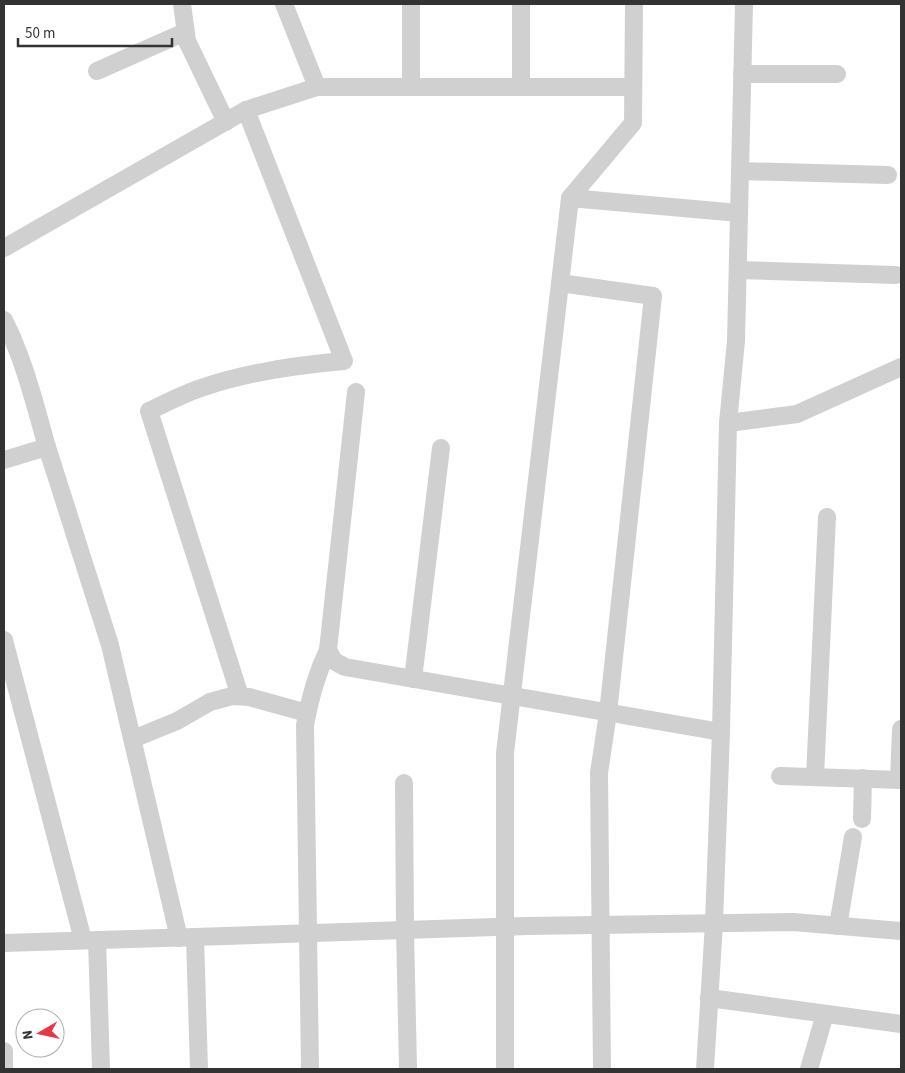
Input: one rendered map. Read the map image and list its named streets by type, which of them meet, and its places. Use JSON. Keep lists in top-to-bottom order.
{
  "scale_bar": "50 m",
  "north": "left"
}
